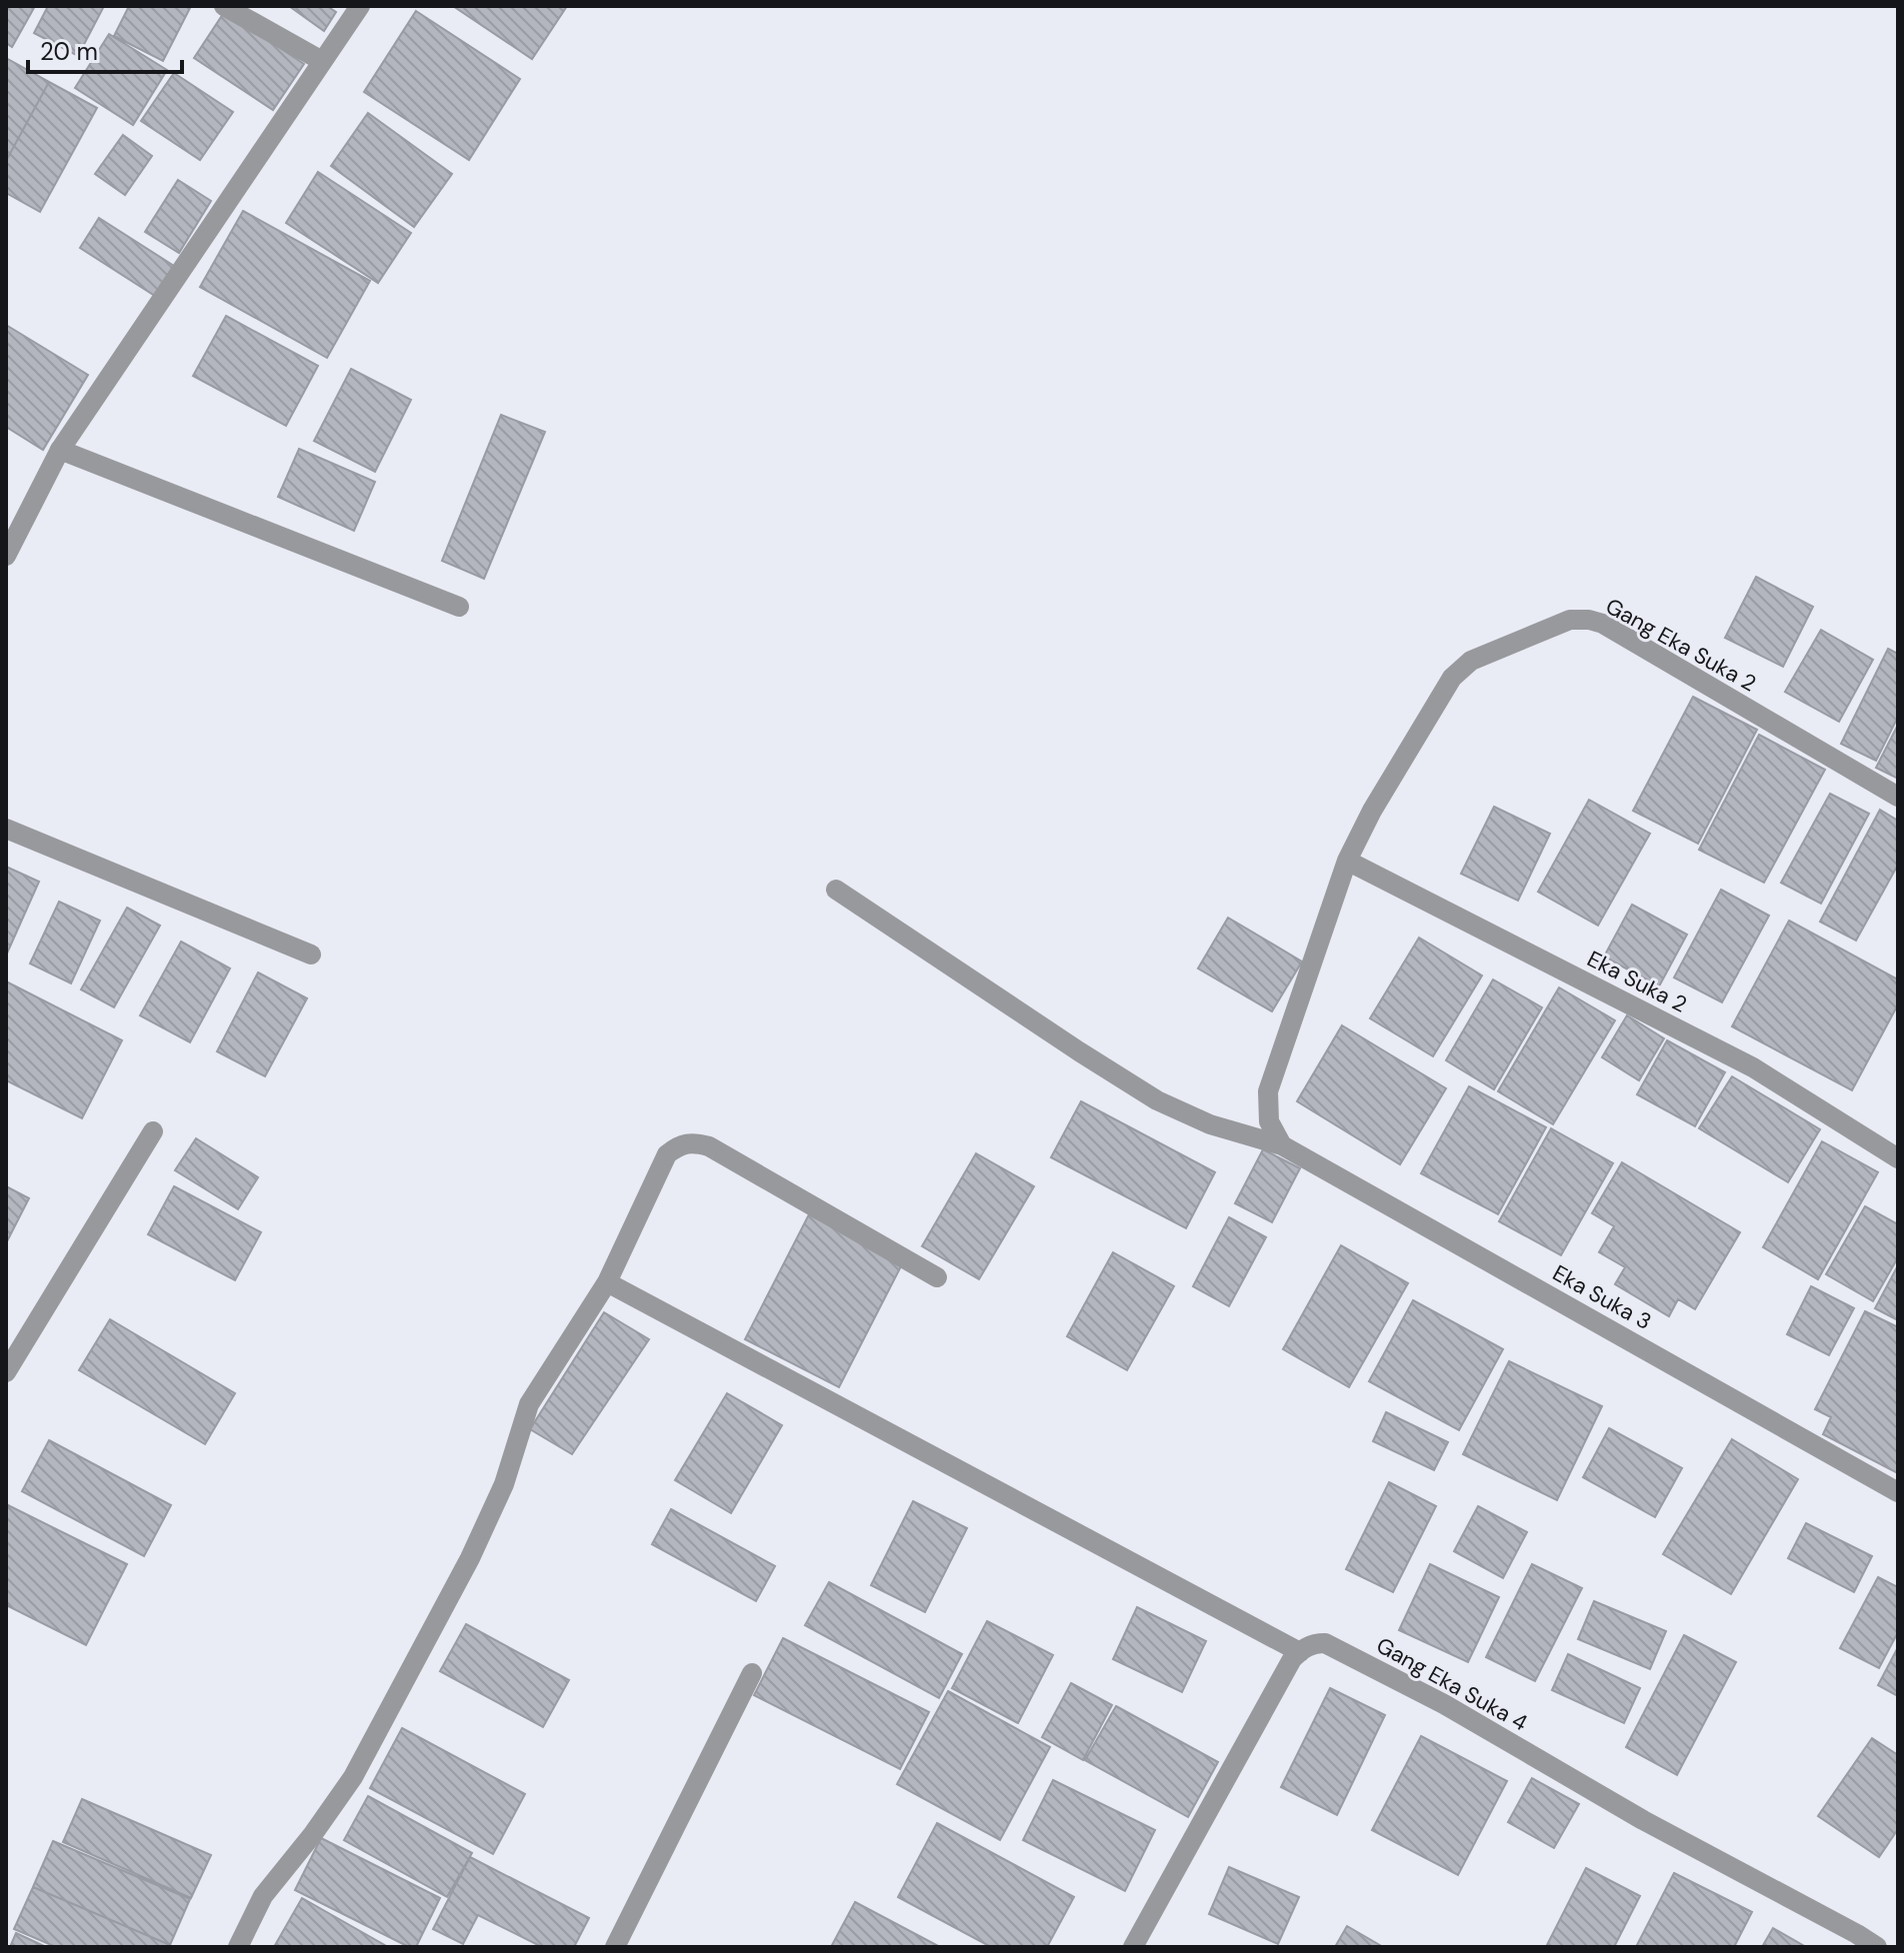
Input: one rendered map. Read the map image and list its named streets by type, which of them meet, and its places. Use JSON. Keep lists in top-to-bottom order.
{
  "streets": {
    "street": [
      "Gang Eka Suka 2",
      "Eka Suka 2",
      "Eka Suka 3",
      "Gang Eka Suka 4"
    ]
  },
  "crossings": [
    ["Gang Eka Suka 2", "Eka Suka 2"],
    ["Gang Eka Suka 2", "Eka Suka 3"]
  ],
  "scale_bar": "20 m"
}
